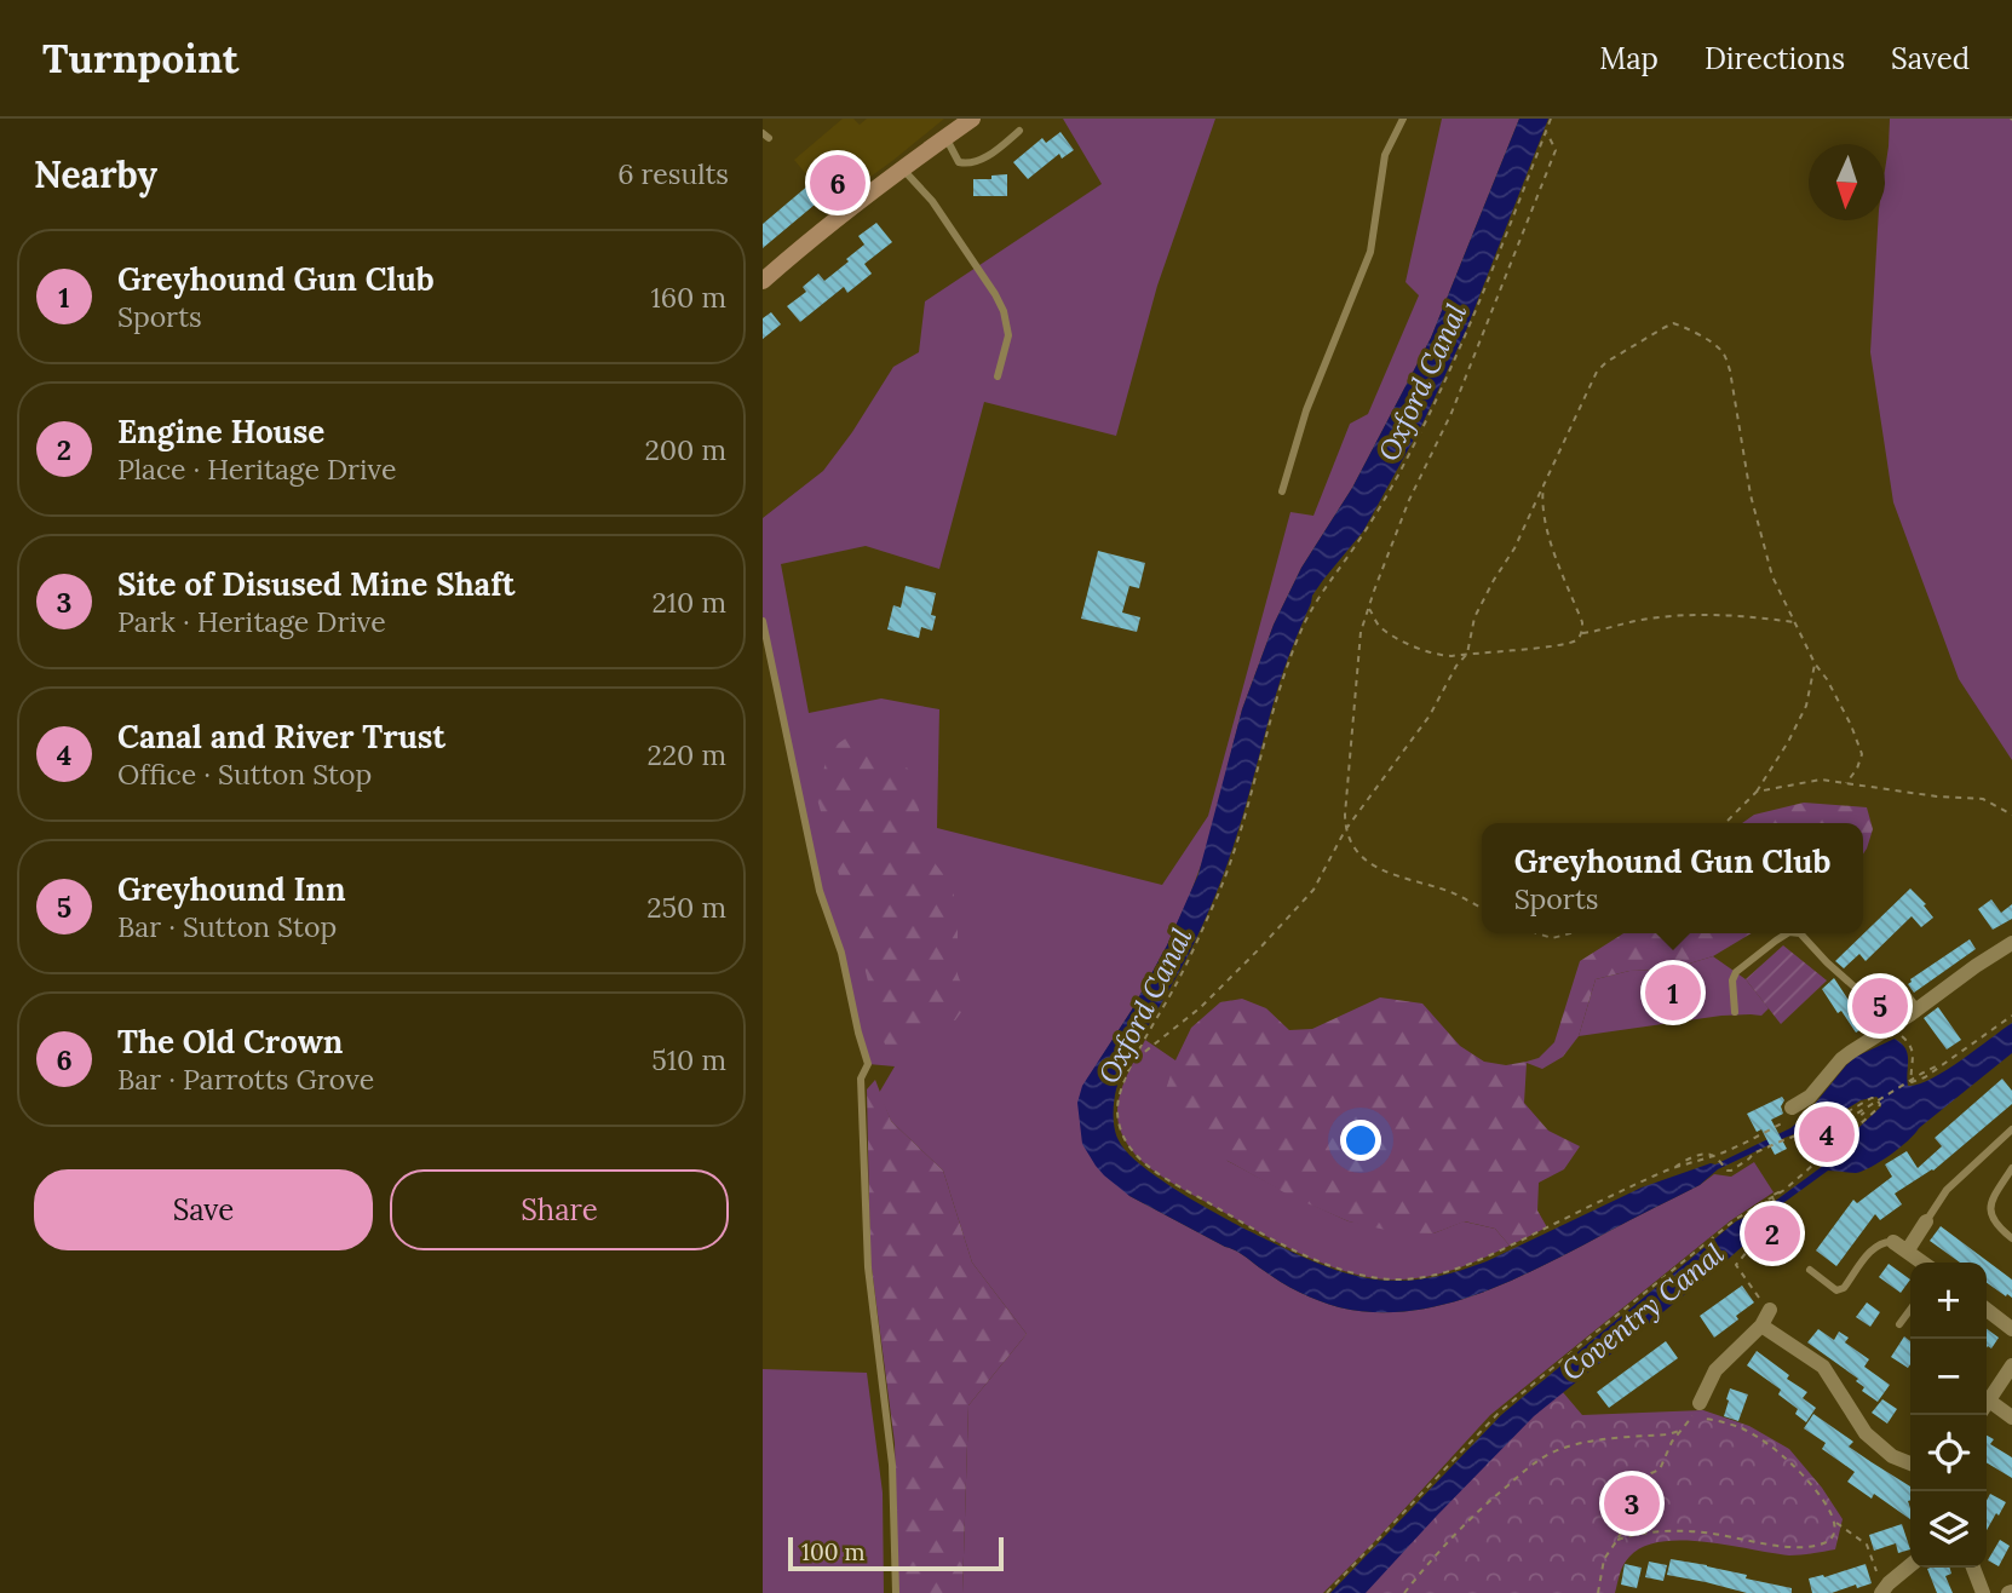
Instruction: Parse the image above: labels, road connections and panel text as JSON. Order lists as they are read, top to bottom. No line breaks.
{"water":["Oxford Canal","Coventry Canal"],"scale_bar":"100 m","north":"bottom","page":{"header":"Turnpoint","nav":["Map","Directions","Saved"],"heading":["Nearby","6 results"],"pins":["6","1","5","4","2","3"],"list":[{"mark":"1","name":"Greyhound Gun Club","note":"Sports","value":"160 m"},{"mark":"2","name":"Engine House","note":"Place · Heritage Drive","value":"200 m"},{"mark":"3","name":"Site of Disused Mine Shaft","note":"Park · Heritage Drive","value":"210 m"},{"mark":"4","name":"Canal and River Trust","note":"Office · Sutton Stop","value":"220 m"},{"mark":"5","name":"Greyhound Inn","note":"Bar · Sutton Stop","value":"250 m"},{"mark":"6","name":"The Old Crown","note":"Bar · Parrotts Grove","value":"510 m"}],"popup":["Greyhound Gun Club","Sports"],"buttons":["Save","Share"],"map_buttons":["+","−"],"scale":"100 m"}}
